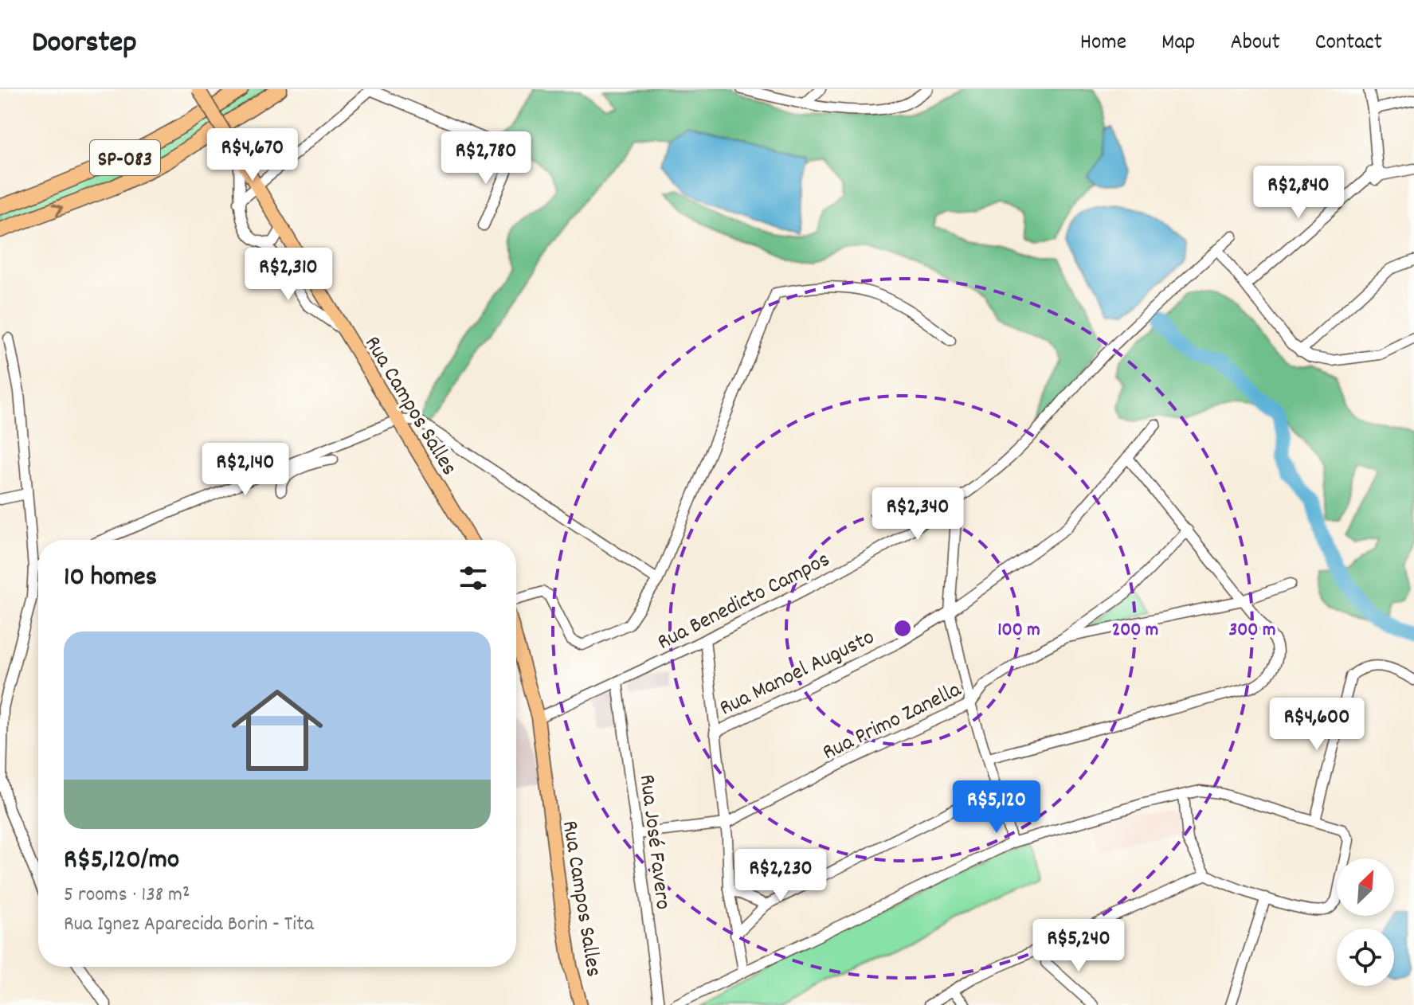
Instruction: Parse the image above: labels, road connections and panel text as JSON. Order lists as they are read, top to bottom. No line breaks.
{"streets":{"highway":["SP-083"],"main road":["Rua Campos Salles"],"street":["Rua Benedicto Campos","Rua Manoel Augusto","Rua Primo Zanella","Rua José Favero"]},"crossings":[["Rua Campos Salles","Rua Benedicto Campos"],["Rua Benedicto Campos","Rua José Favero"],["Rua Primo Zanella","Rua José Favero"]],"north":"top right","page":{"header":"Doorstep","nav":["Home","Map","About","Contact"],"price":["R$4,670","R$2,780","R$2,840","R$2,310","R$2,140","R$2,340","R$4,600","R$5,120","R$2,230","R$5,240"],"heading":"10 homes","list":[{"name":"R$5,120/mo","note":"5 rooms · 138 m² · Rua Ignez Aparecida Borin - Tita"}]},"rings":["100 m","200 m","300 m"]}
